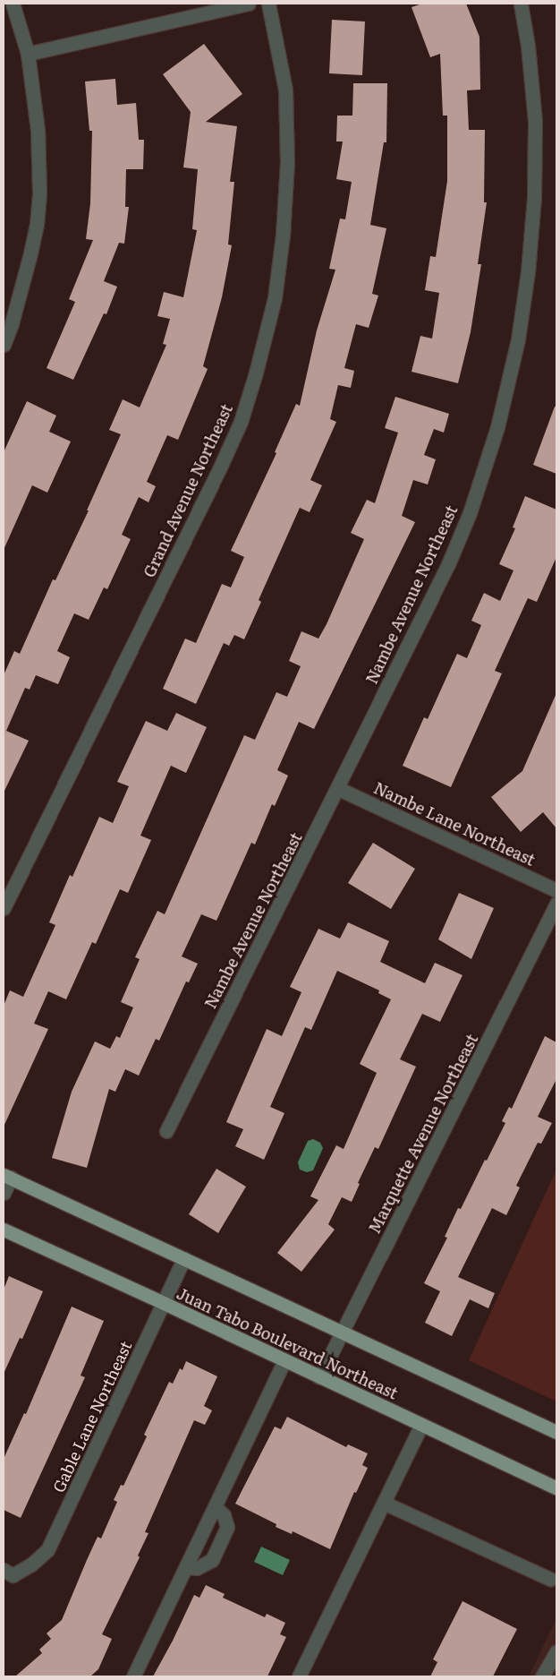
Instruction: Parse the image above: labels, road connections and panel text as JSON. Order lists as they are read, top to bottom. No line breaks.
{"streets":{"main road":["Juan Tabo Boulevard Northeast"],"street":["Grand Avenue Northeast","Nambe Avenue Northeast","Nambe Lane Northeast","Marquette Avenue Northeast","Gable Lane Northeast"]},"crossings":[["Nambe Avenue Northeast","Nambe Lane Northeast"],["Marquette Avenue Northeast","Juan Tabo Boulevard Northeast"],["Juan Tabo Boulevard Northeast","Gable Lane Northeast"]]}
